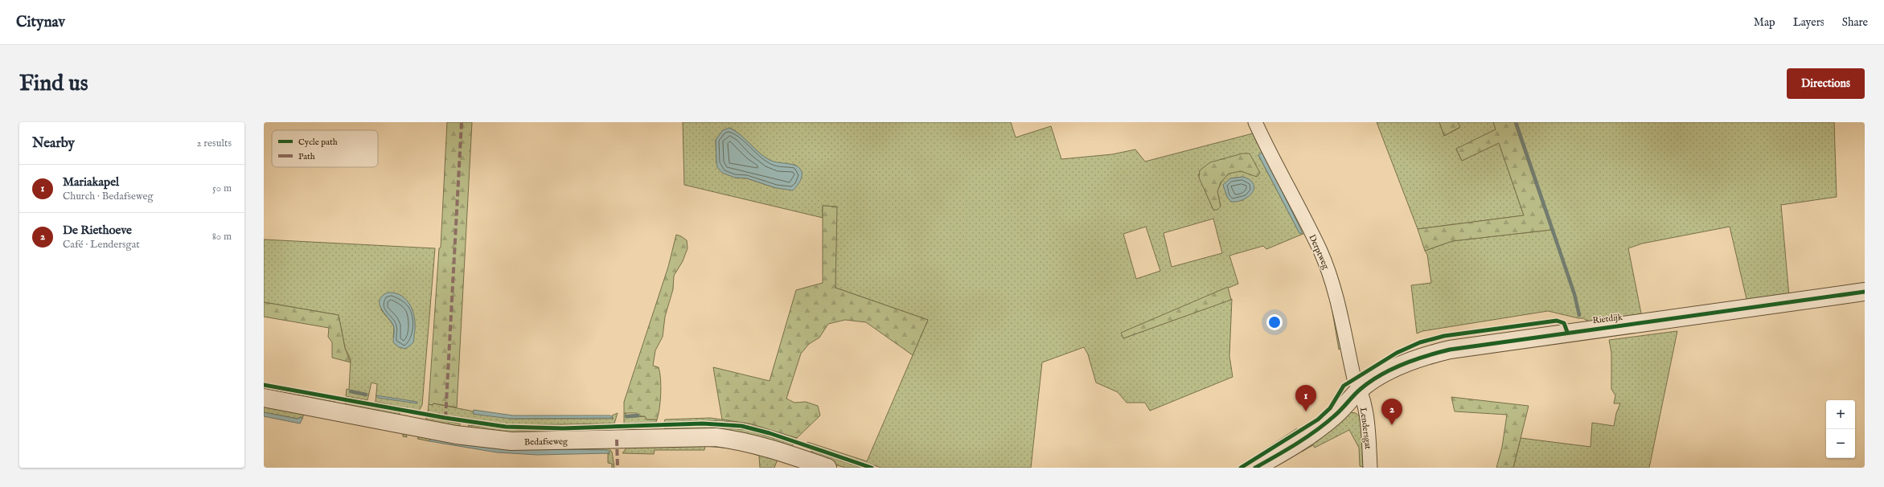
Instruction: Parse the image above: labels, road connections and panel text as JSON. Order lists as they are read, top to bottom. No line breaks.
{"streets":{"street":["Derptweg","Rietdijk","Lendersgat","Bedafseweg"]},"crossings":[["Derptweg","Rietdijk"],["Derptweg","Lendersgat"],["Rietdijk","Lendersgat"]],"legend":["Cycle path","Path"],"page":{"header":"Citynav","nav":["Map","Layers","Share"],"buttons":"Directions","title":"Find us","heading":["Nearby","2 results"],"list":[{"mark":"1","name":"Mariakapel","note":"Church · Bedafseweg","value":"50 m"},{"mark":"2","name":"De Riethoeve","note":"Café · Lendersgat","value":"80 m"}],"pins":["1","2"],"map_buttons":["+","−"]}}
